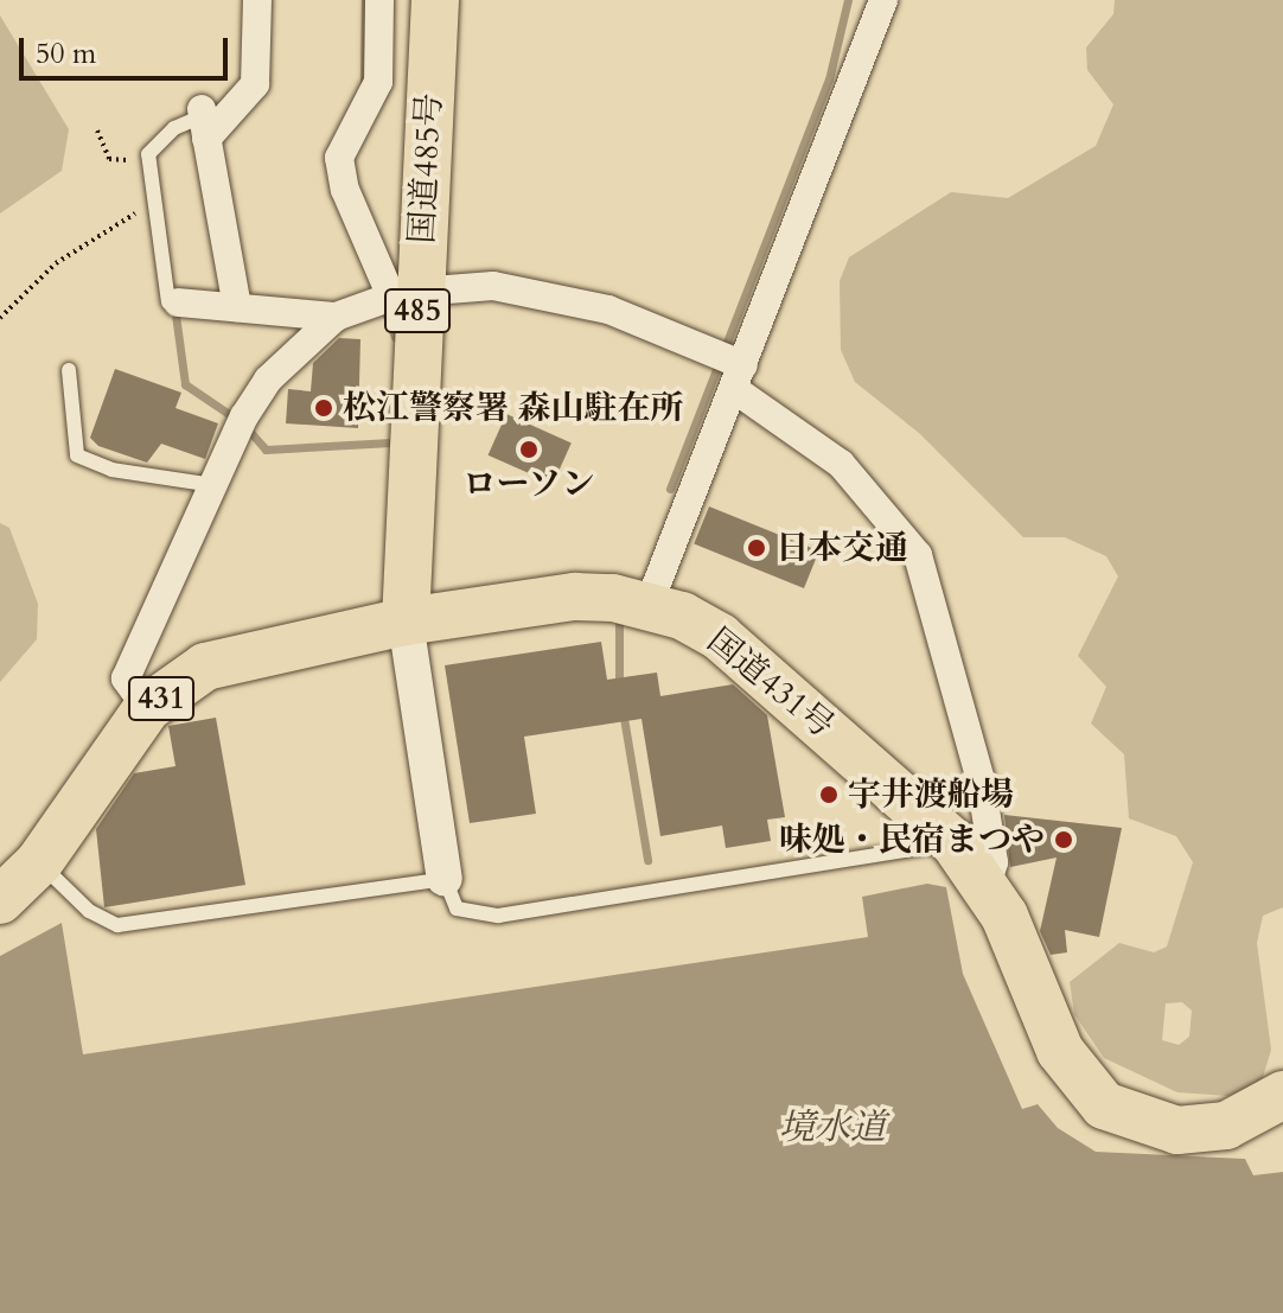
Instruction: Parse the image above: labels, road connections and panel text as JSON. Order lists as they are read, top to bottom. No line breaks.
{"streets":{"highway":["国道485号","485","国道431号","431"]},"crossings":[["国道485号","国道431号"]],"water":["境水道"],"places":["松江警察署 森山駐在所","ローソン","日本交通","宇井渡船場","味処・民宿まつや"],"scale_bar":"50 m"}
